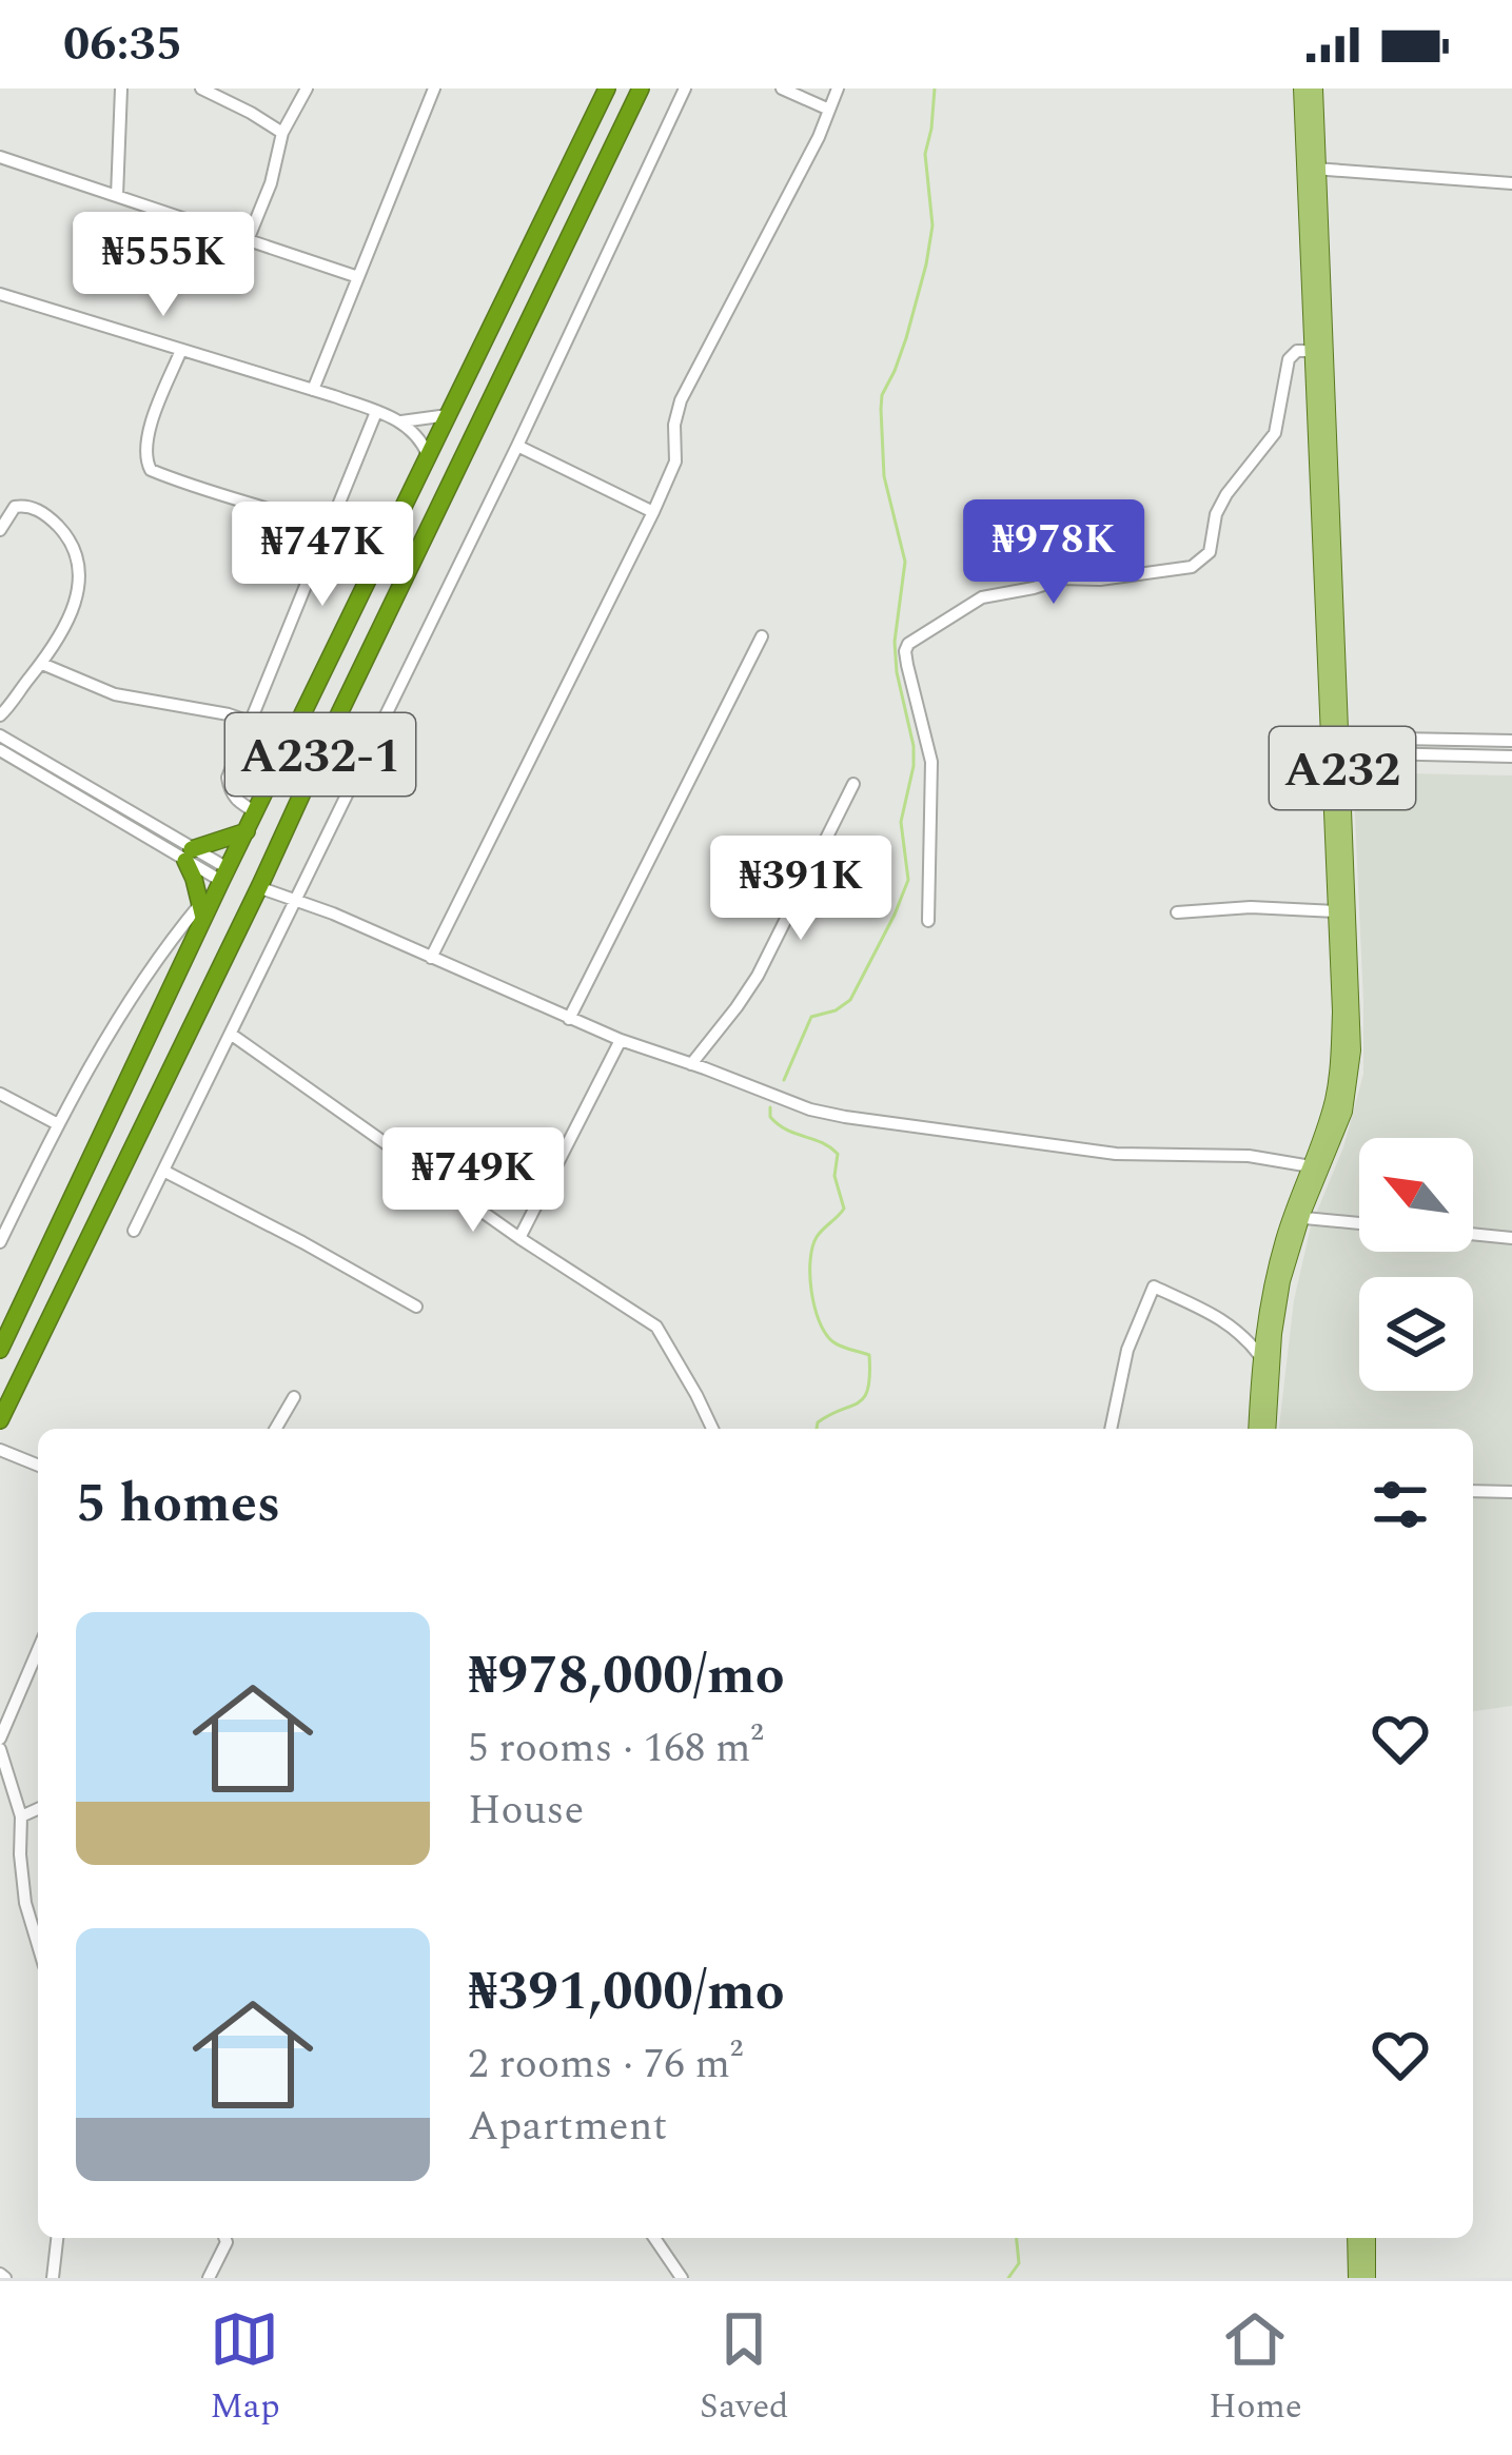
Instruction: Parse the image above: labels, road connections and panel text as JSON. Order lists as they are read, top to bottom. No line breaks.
{"streets":{"highway":["A232-1"],"main road":["A232"]},"north":"top left","page":{"status":"06:35","price":["₦555K","₦978K","₦747K","₦391K","₦749K"],"heading":"5 homes","list":[{"name":"₦978,000/mo","note":"5 rooms · 168 m² · House"},{"name":"₦391,000/mo","note":"2 rooms · 76 m² · Apartment"}],"tabs":["Map","Saved","Home"]}}
